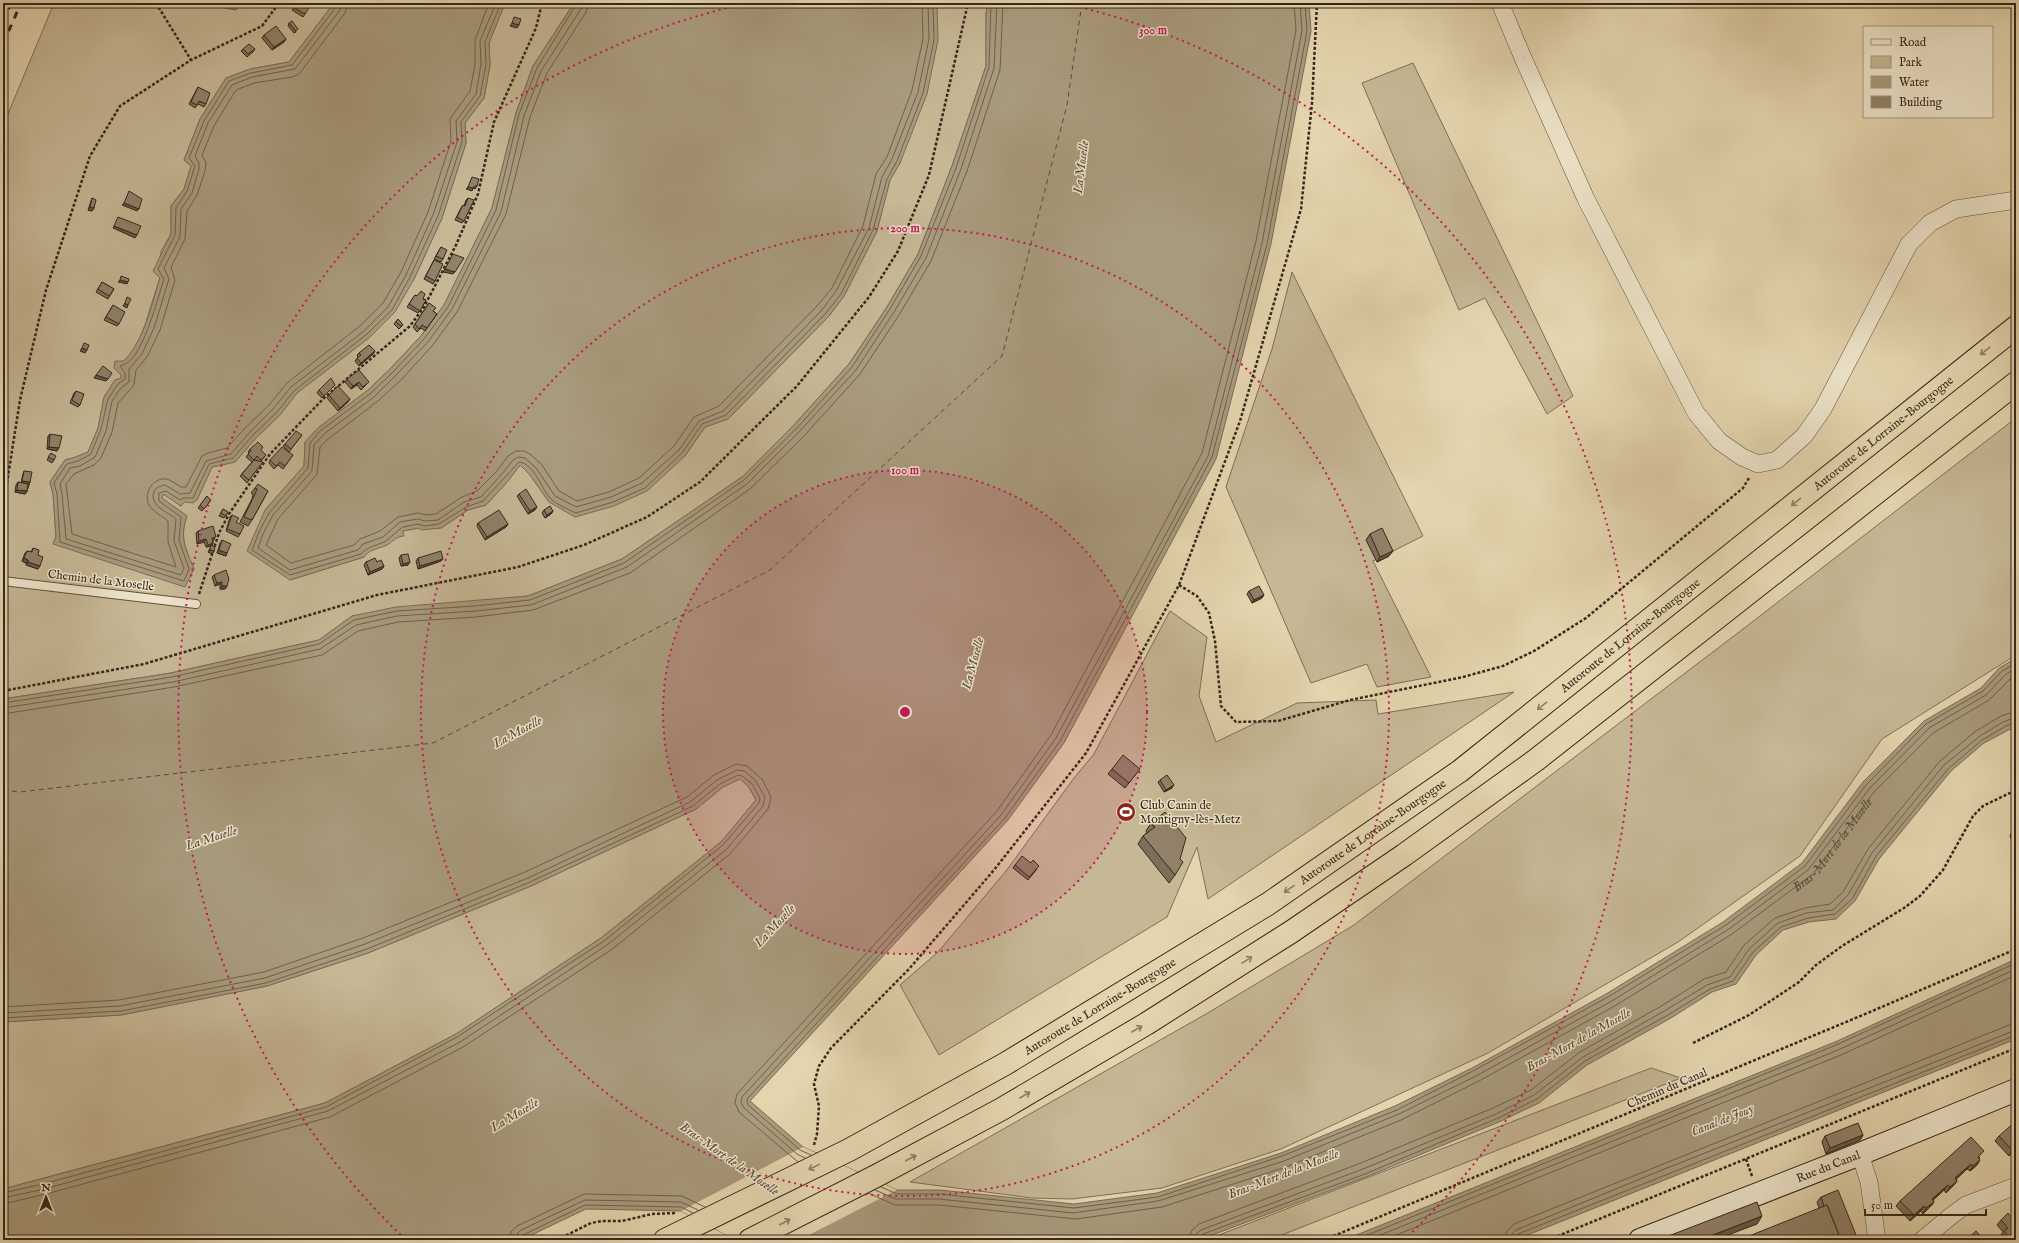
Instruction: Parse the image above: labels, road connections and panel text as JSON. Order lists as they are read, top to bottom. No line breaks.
{"streets":{"highway":["Autoroute de Lorraine-Bourgogne"],"street":["Rue du Canal"],"lane":["Chemin de la Moselle"],"path":["Chemin du Canal"]},"water":["La Moselle","Bras-Mort de la Moselle","Canal de Jouy"],"places":{"sports":["Club Canin de Montigny-lès-Metz"]},"legend":["Road","Park","Water","Building"],"scale_bar":"50 m","north":"top","rings":["300 m","200 m","100 m"]}
